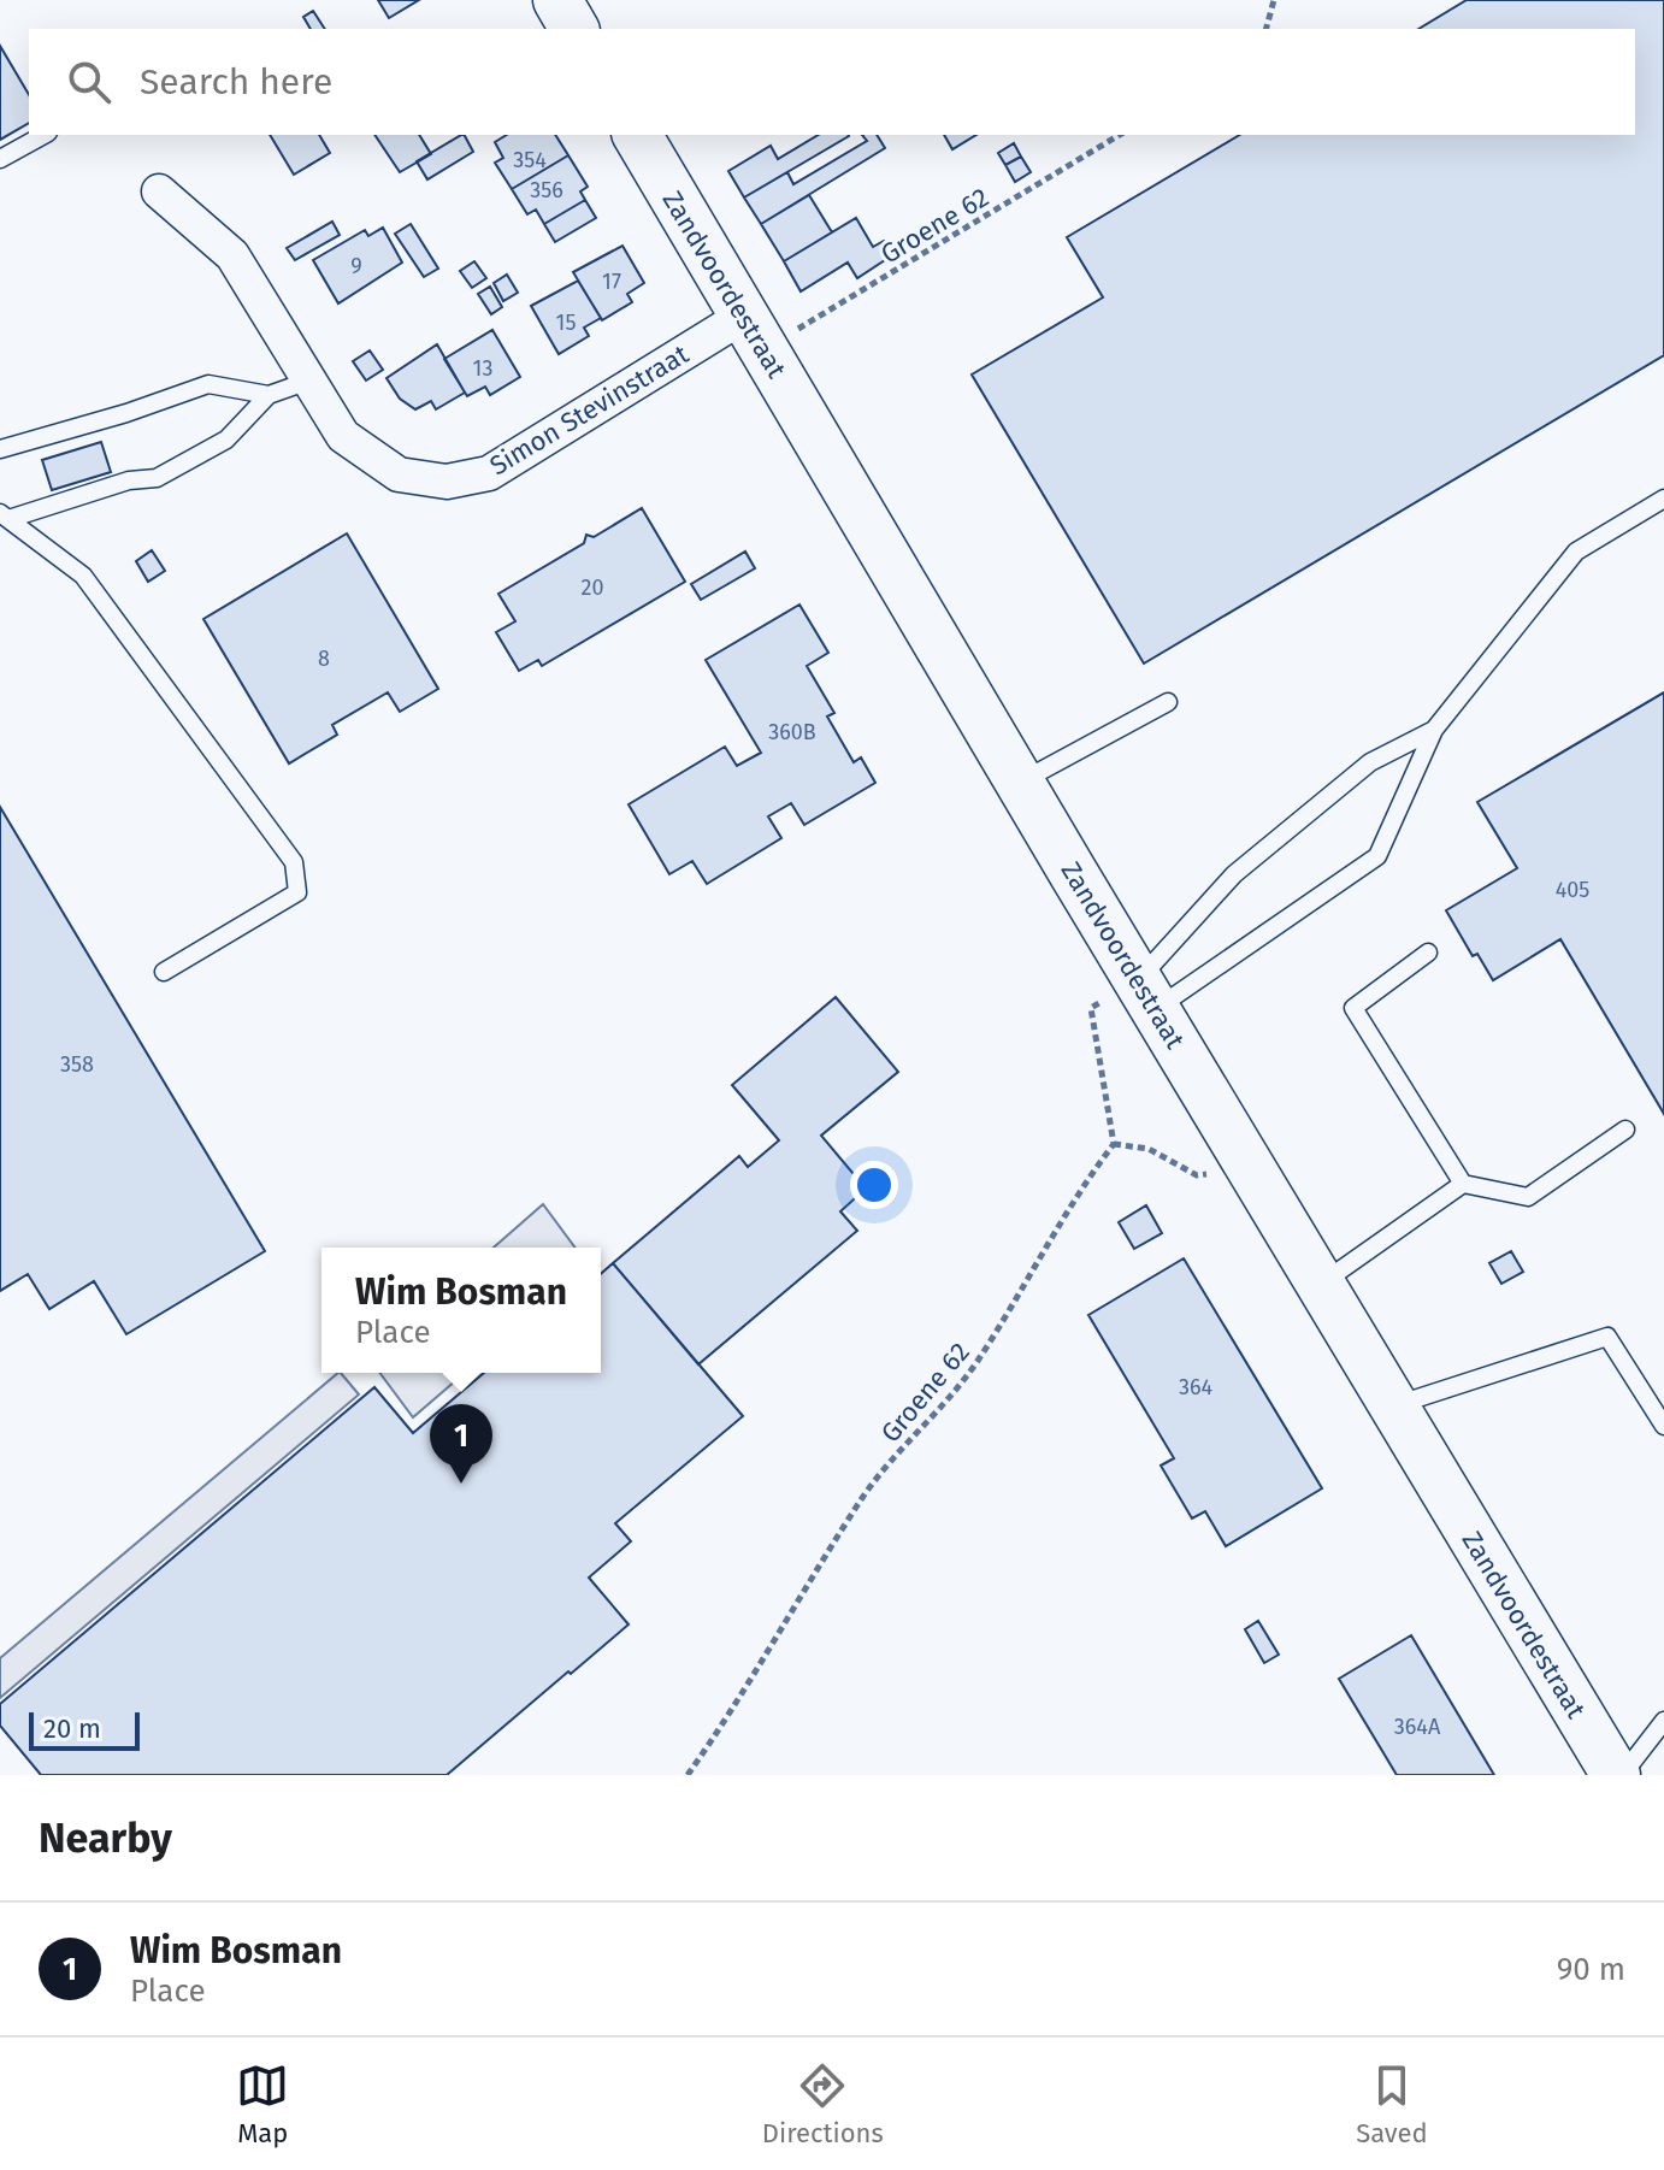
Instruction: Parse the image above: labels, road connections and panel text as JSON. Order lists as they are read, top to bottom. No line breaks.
{"streets":{"main road":["Zandvoordestraat"],"street":["Simon Stevinstraat"],"path":["Groene 62"]},"crossings":[["Groene 62","Zandvoordestraat"],["Groene 62","Simon Stevinstraat"],["Zandvoordestraat","Simon Stevinstraat"]],"house_numbers":["354","356","9","17","15","13","20","8","360B","405","358","364","364A"],"scale_bar":"20 m","page":{"search":"Search here","popup":["Wim Bosman","Place"],"pins":"1","scale":"20 m","heading":"Nearby","list":[{"mark":"1","name":"Wim Bosman","note":"Place","value":"90 m"}],"nav":["Map","Directions","Saved"]}}
